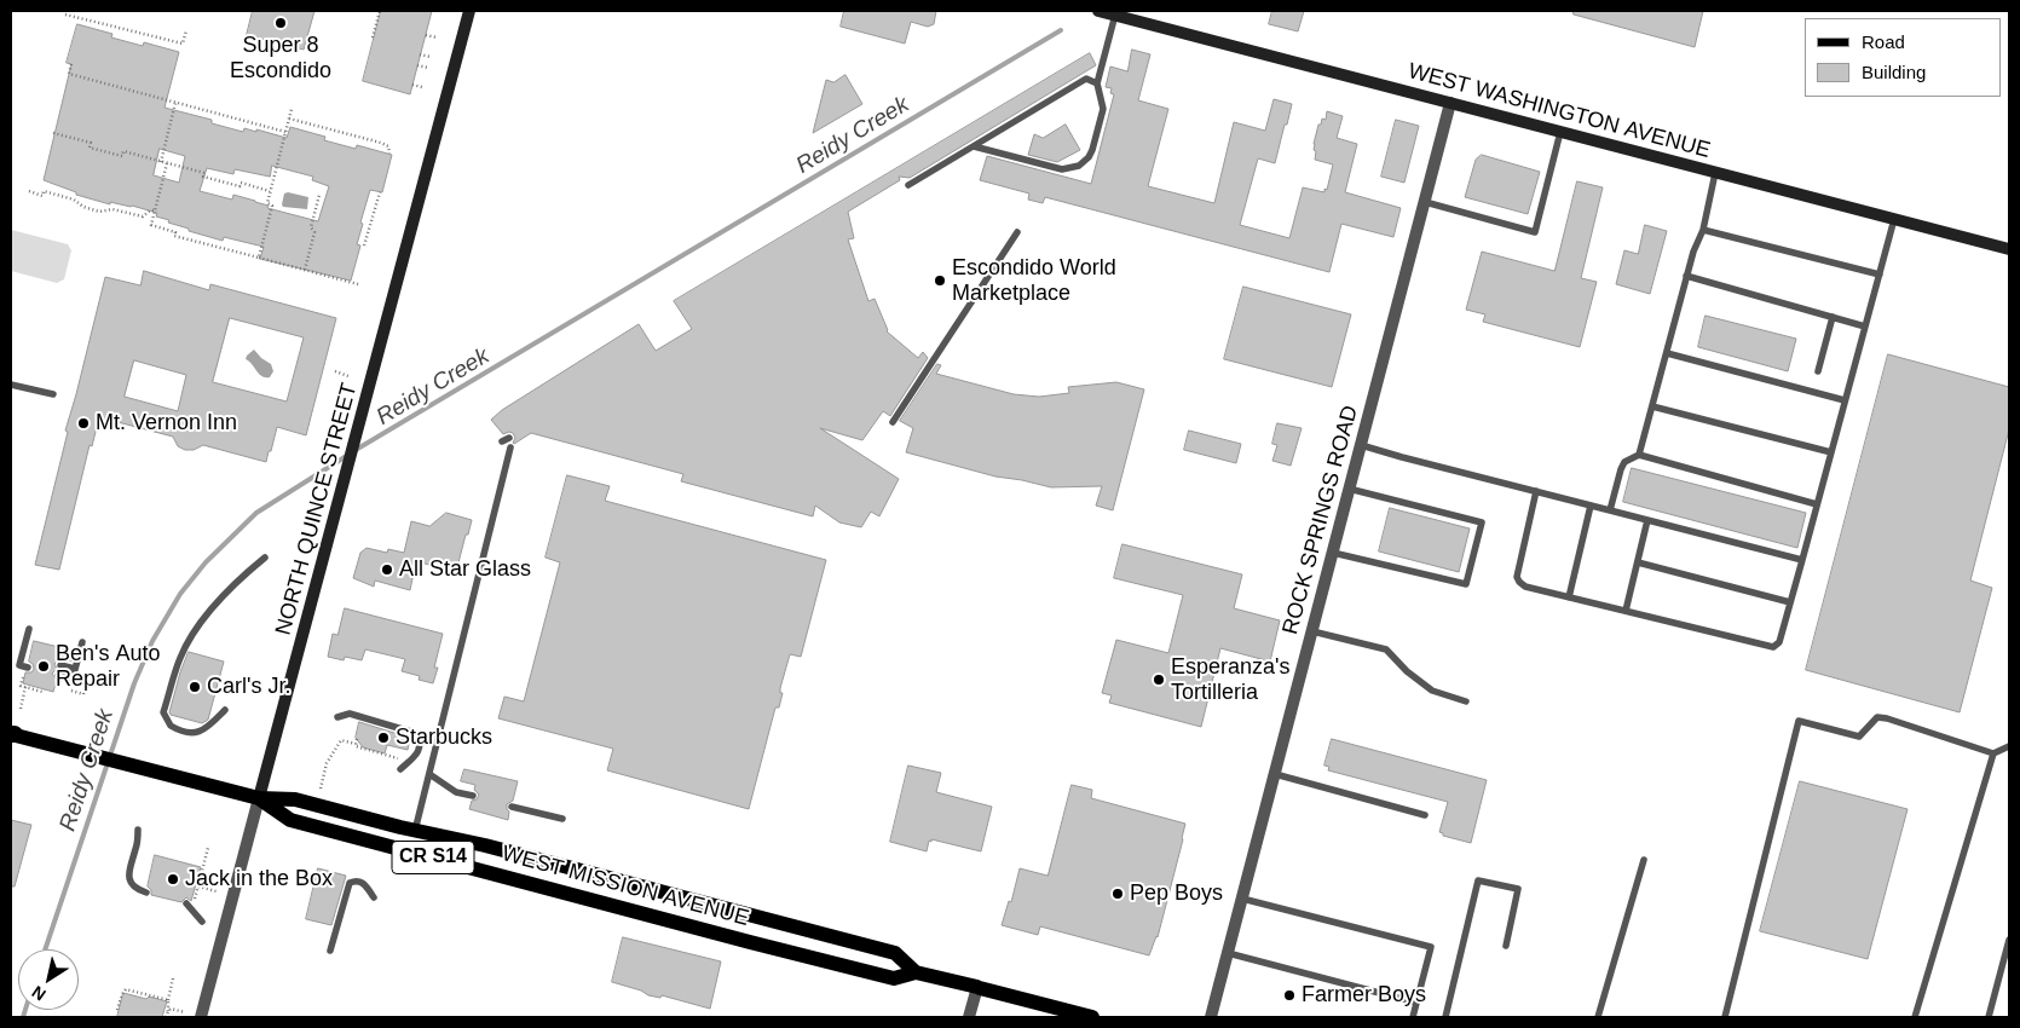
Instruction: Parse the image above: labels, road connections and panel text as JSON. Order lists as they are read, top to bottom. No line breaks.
{"streets":{"main road":["WEST WASHINGTON AVENUE","NORTH QUINCE STREET","CR S14","WEST MISSION AVENUE"],"street":["ROCK SPRINGS ROAD"]},"crossings":[["WEST WASHINGTON AVENUE","ROCK SPRINGS ROAD"],["NORTH QUINCE STREET","WEST MISSION AVENUE"]],"water":["Reidy Creek"],"places":["Super 8 Escondido","Escondido World Marketplace","Mt. Vernon Inn","All Star Glass","Ben's Auto Repair","Esperanza's Tortilleria","Carl's Jr.","Starbucks","Jack in the Box","Pep Boys","Farmer Boys"],"legend":["Road","Building"],"north":"bottom left"}
